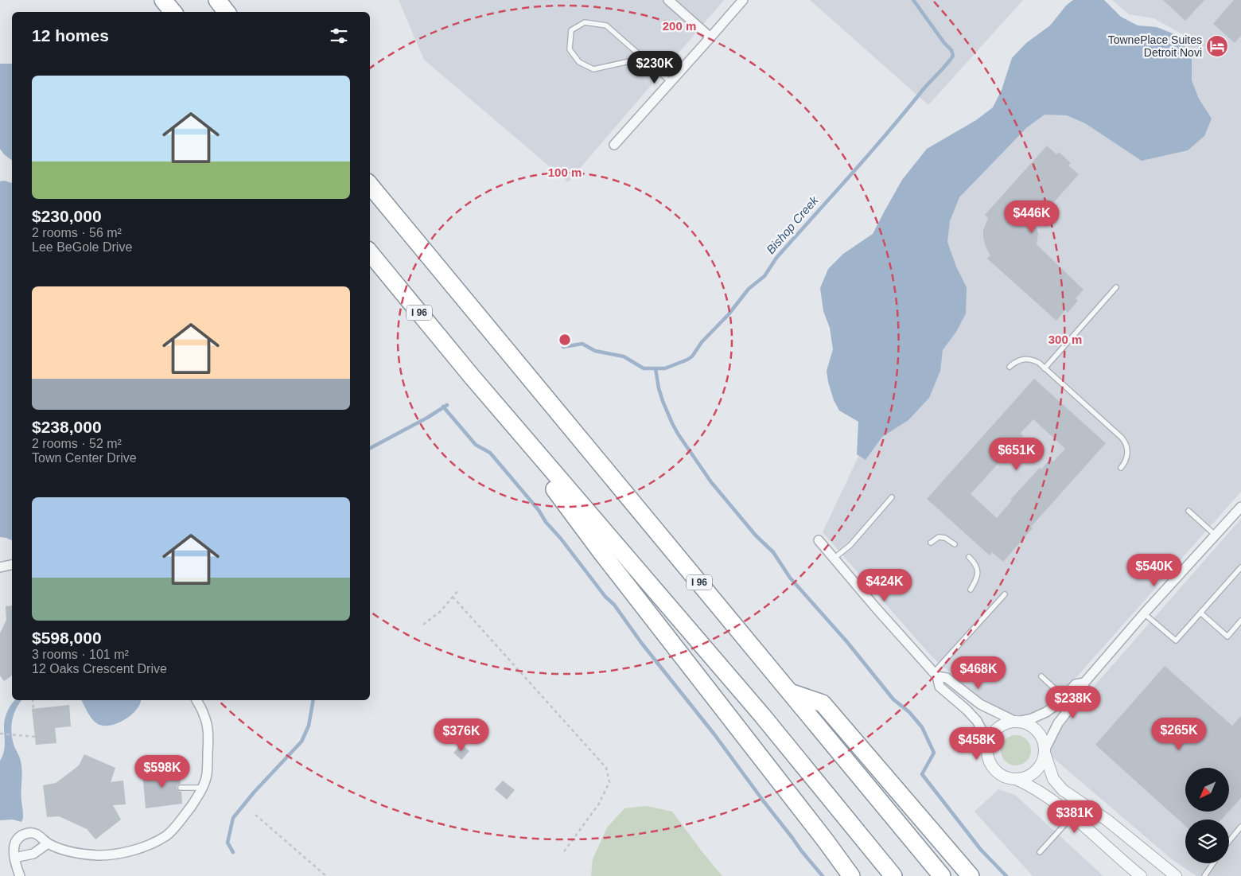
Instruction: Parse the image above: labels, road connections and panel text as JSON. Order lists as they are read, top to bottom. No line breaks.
{"streets":{"highway":["I 96"]},"water":["Bishop Creek"],"places":{"hotel":["TownePlace Suites Detroit Novi"]},"north":"bottom left","page":{"heading":"12 homes","price":["$230K","$446K","$651K","$540K","$424K","$468K","$238K","$265K","$376K","$458K","$598K","$381K"],"list":[{"name":"$230,000","note":"2 rooms · 56 m² · Lee BeGole Drive"},{"name":"$238,000","note":"2 rooms · 52 m² · Town Center Drive"},{"name":"$598,000","note":"3 rooms · 101 m² · 12 Oaks Crescent Drive"}]},"rings":["200 m","100 m","300 m"]}
